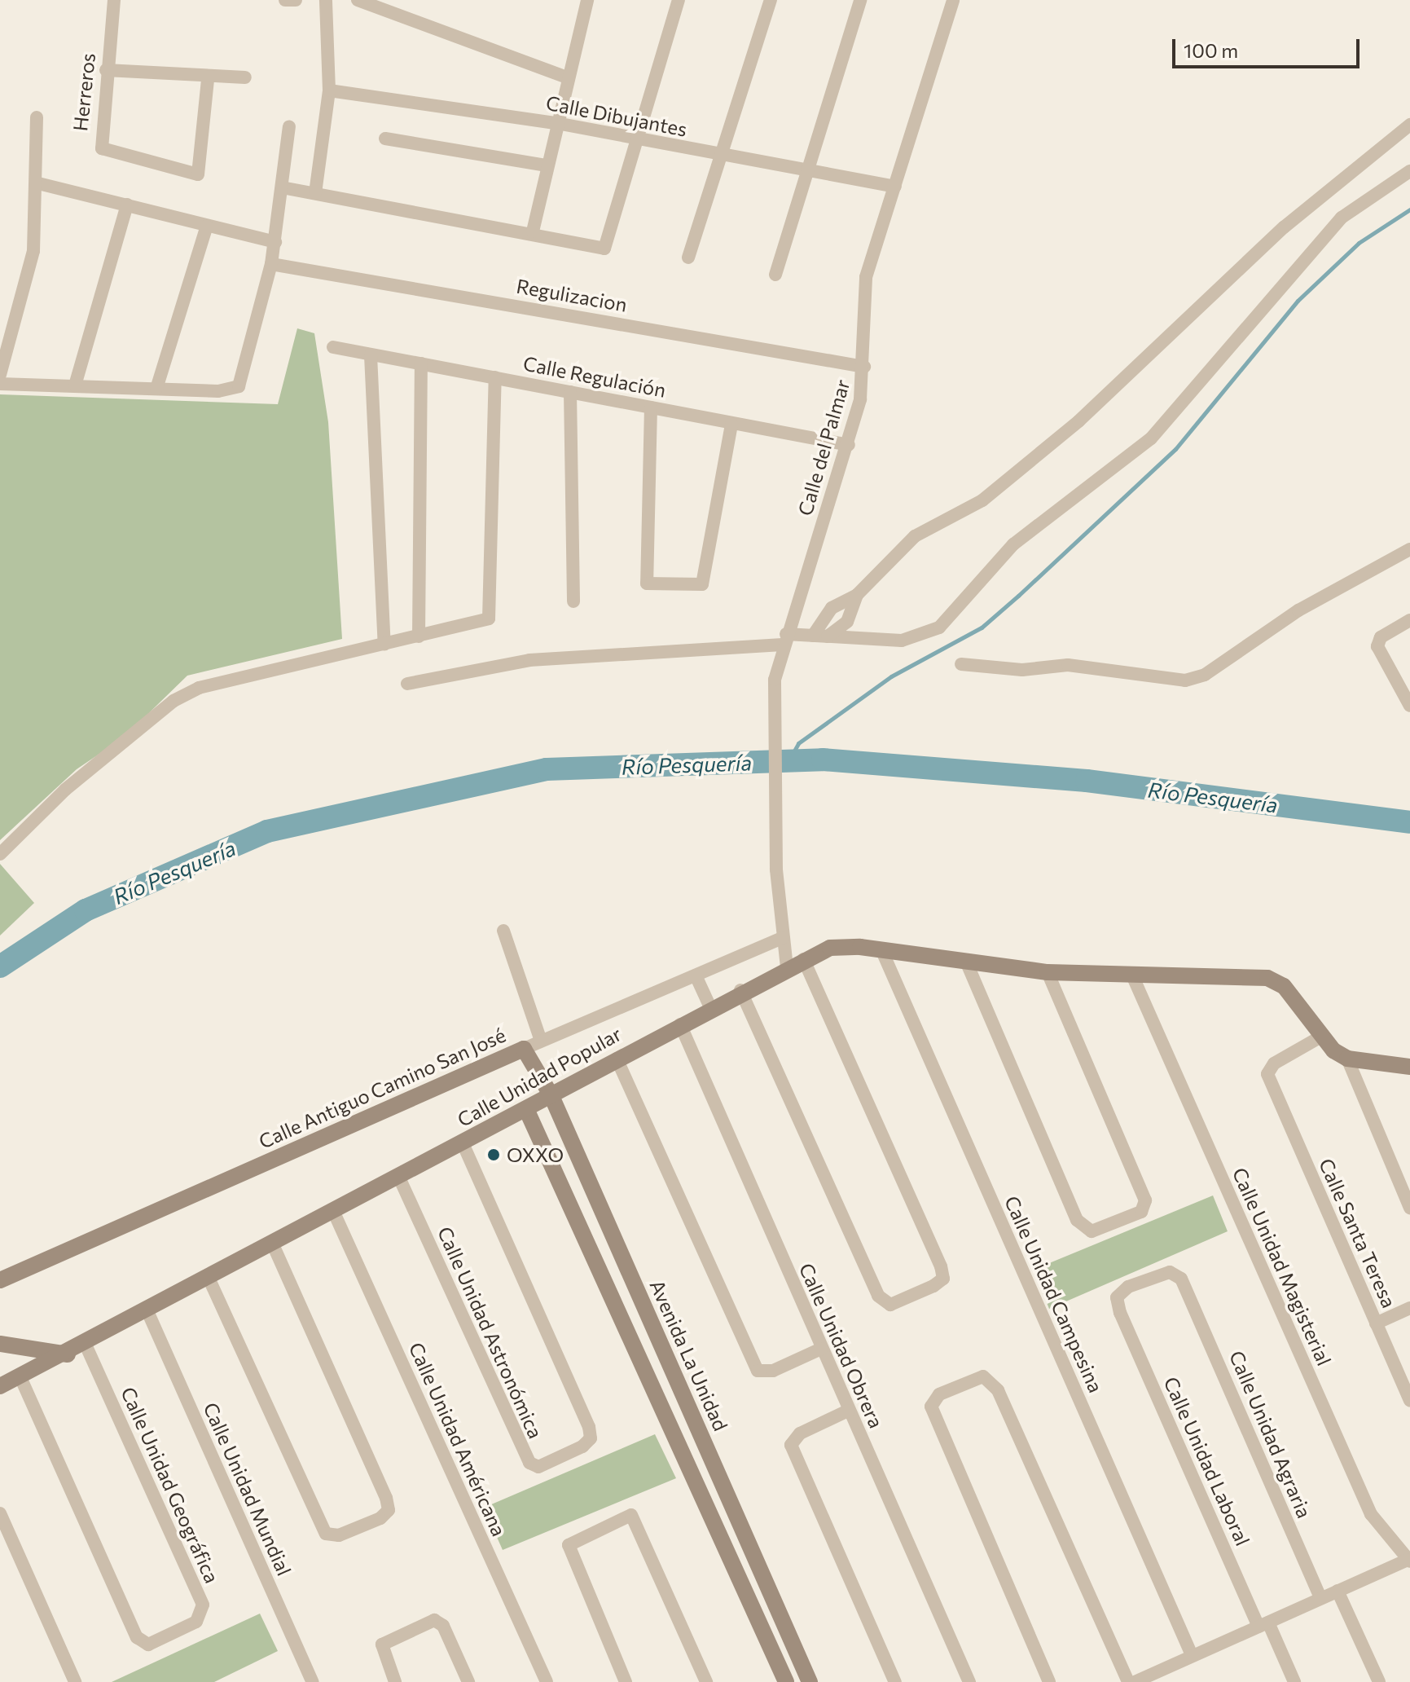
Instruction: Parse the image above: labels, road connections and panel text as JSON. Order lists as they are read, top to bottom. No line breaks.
{"streets":{"street":["Herreros","Calle Dibujantes","Regulizacion","Calle Regulación","Calle del Palmar","Calle Unidad Popular","Calle Antiguo Camino San José","Calle Santa Teresa","Calle Unidad Magisterial","Calle Unidad Campesina","Calle Unidad Astronómica","Calle Unidad Obrera","Avenida La Unidad","Calle Unidad Agraria","Calle Unidad Américana","Calle Unidad Laboral","Calle Unidad Geográfica","Calle Unidad Mundial"]},"crossings":[["Calle Dibujantes","Calle del Palmar"],["Regulizacion","Calle del Palmar"],["Calle Regulación","Calle del Palmar"],["Calle del Palmar","Calle Unidad Popular"],["Calle del Palmar","Calle Antiguo Camino San José"],["Calle Unidad Popular","Calle Santa Teresa"],["Calle Unidad Popular","Calle Unidad Magisterial"],["Calle Unidad Popular","Calle Unidad Campesina"],["Calle Unidad Popular","Calle Unidad Astronómica"],["Calle Unidad Popular","Calle Unidad Obrera"],["Calle Unidad Popular","Avenida La Unidad"],["Calle Unidad Popular","Calle Unidad Américana"],["Calle Unidad Popular","Calle Unidad Geográfica"],["Calle Unidad Popular","Calle Unidad Mundial"],["Calle Antiguo Camino San José","Avenida La Unidad"],["Calle Unidad Agraria","Calle Unidad Laboral"]],"water":["Río Pesquería"],"places":["OXXO"],"scale_bar":"100 m"}
